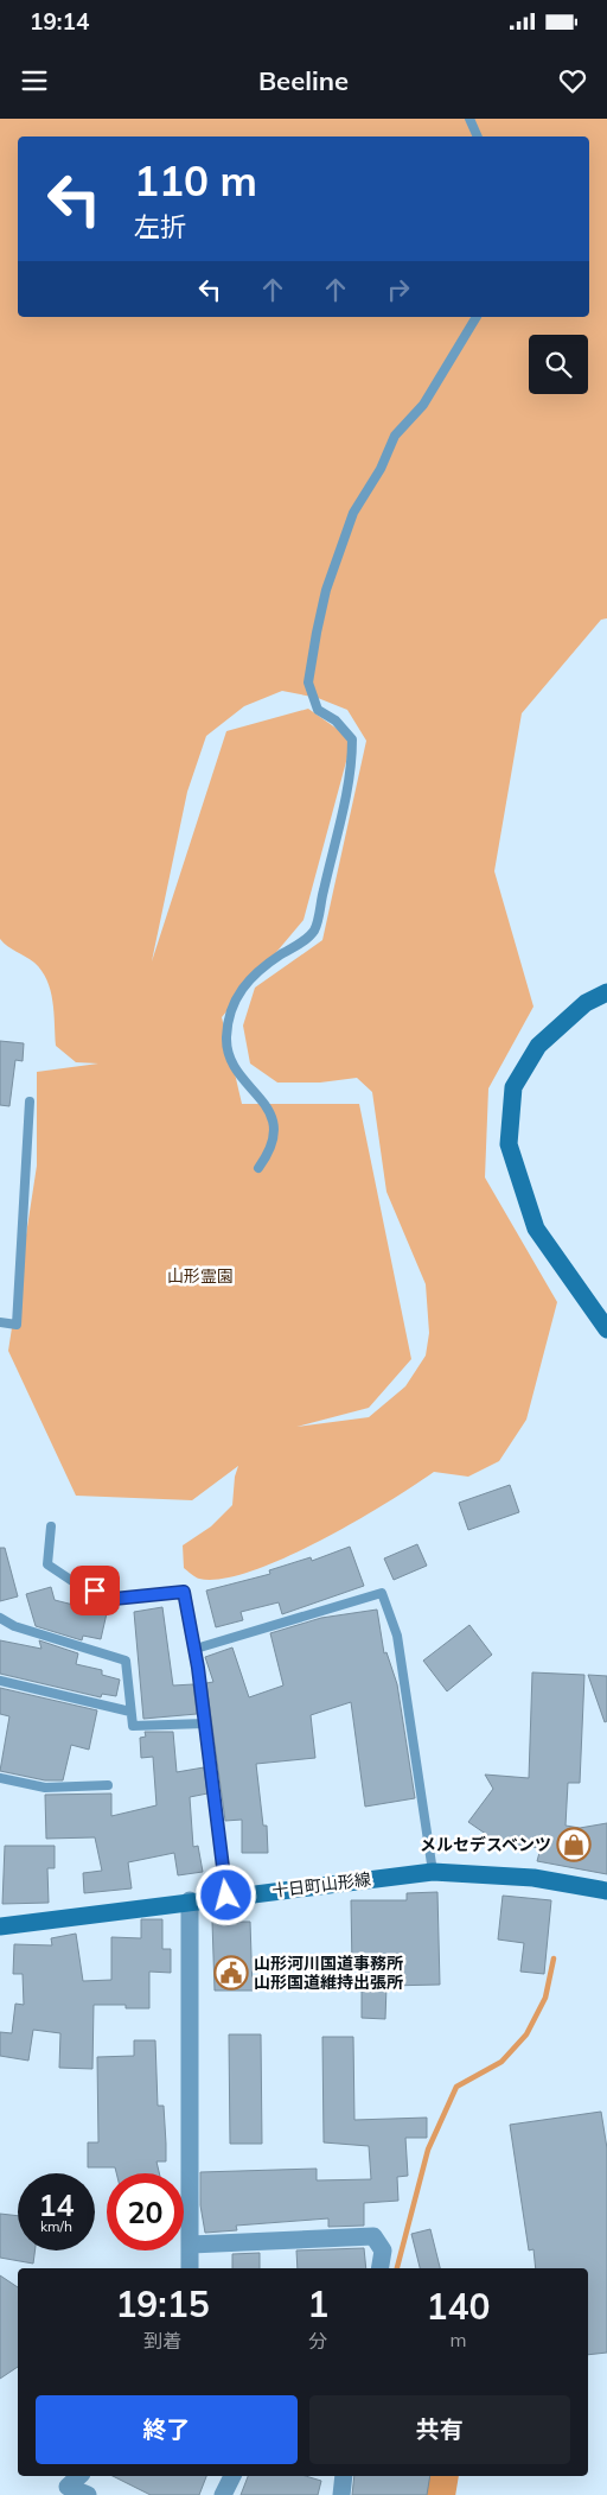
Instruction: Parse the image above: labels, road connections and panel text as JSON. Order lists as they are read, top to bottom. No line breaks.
{"streets":{"main road":["十日町山形線"]},"parks":["山形霊園"],"places":{"shop":["メルセデスベンツ"],"public building":["山形河川国道事務所 山形国道維持出張所"]},"page":{"status":"19:14","header":"Beeline","turn":["110 m","左折"],"speed":"14 km/h","limit":"20","eta":["19:15","到着","1","分","140","m"],"buttons":["終了","共有"]}}
